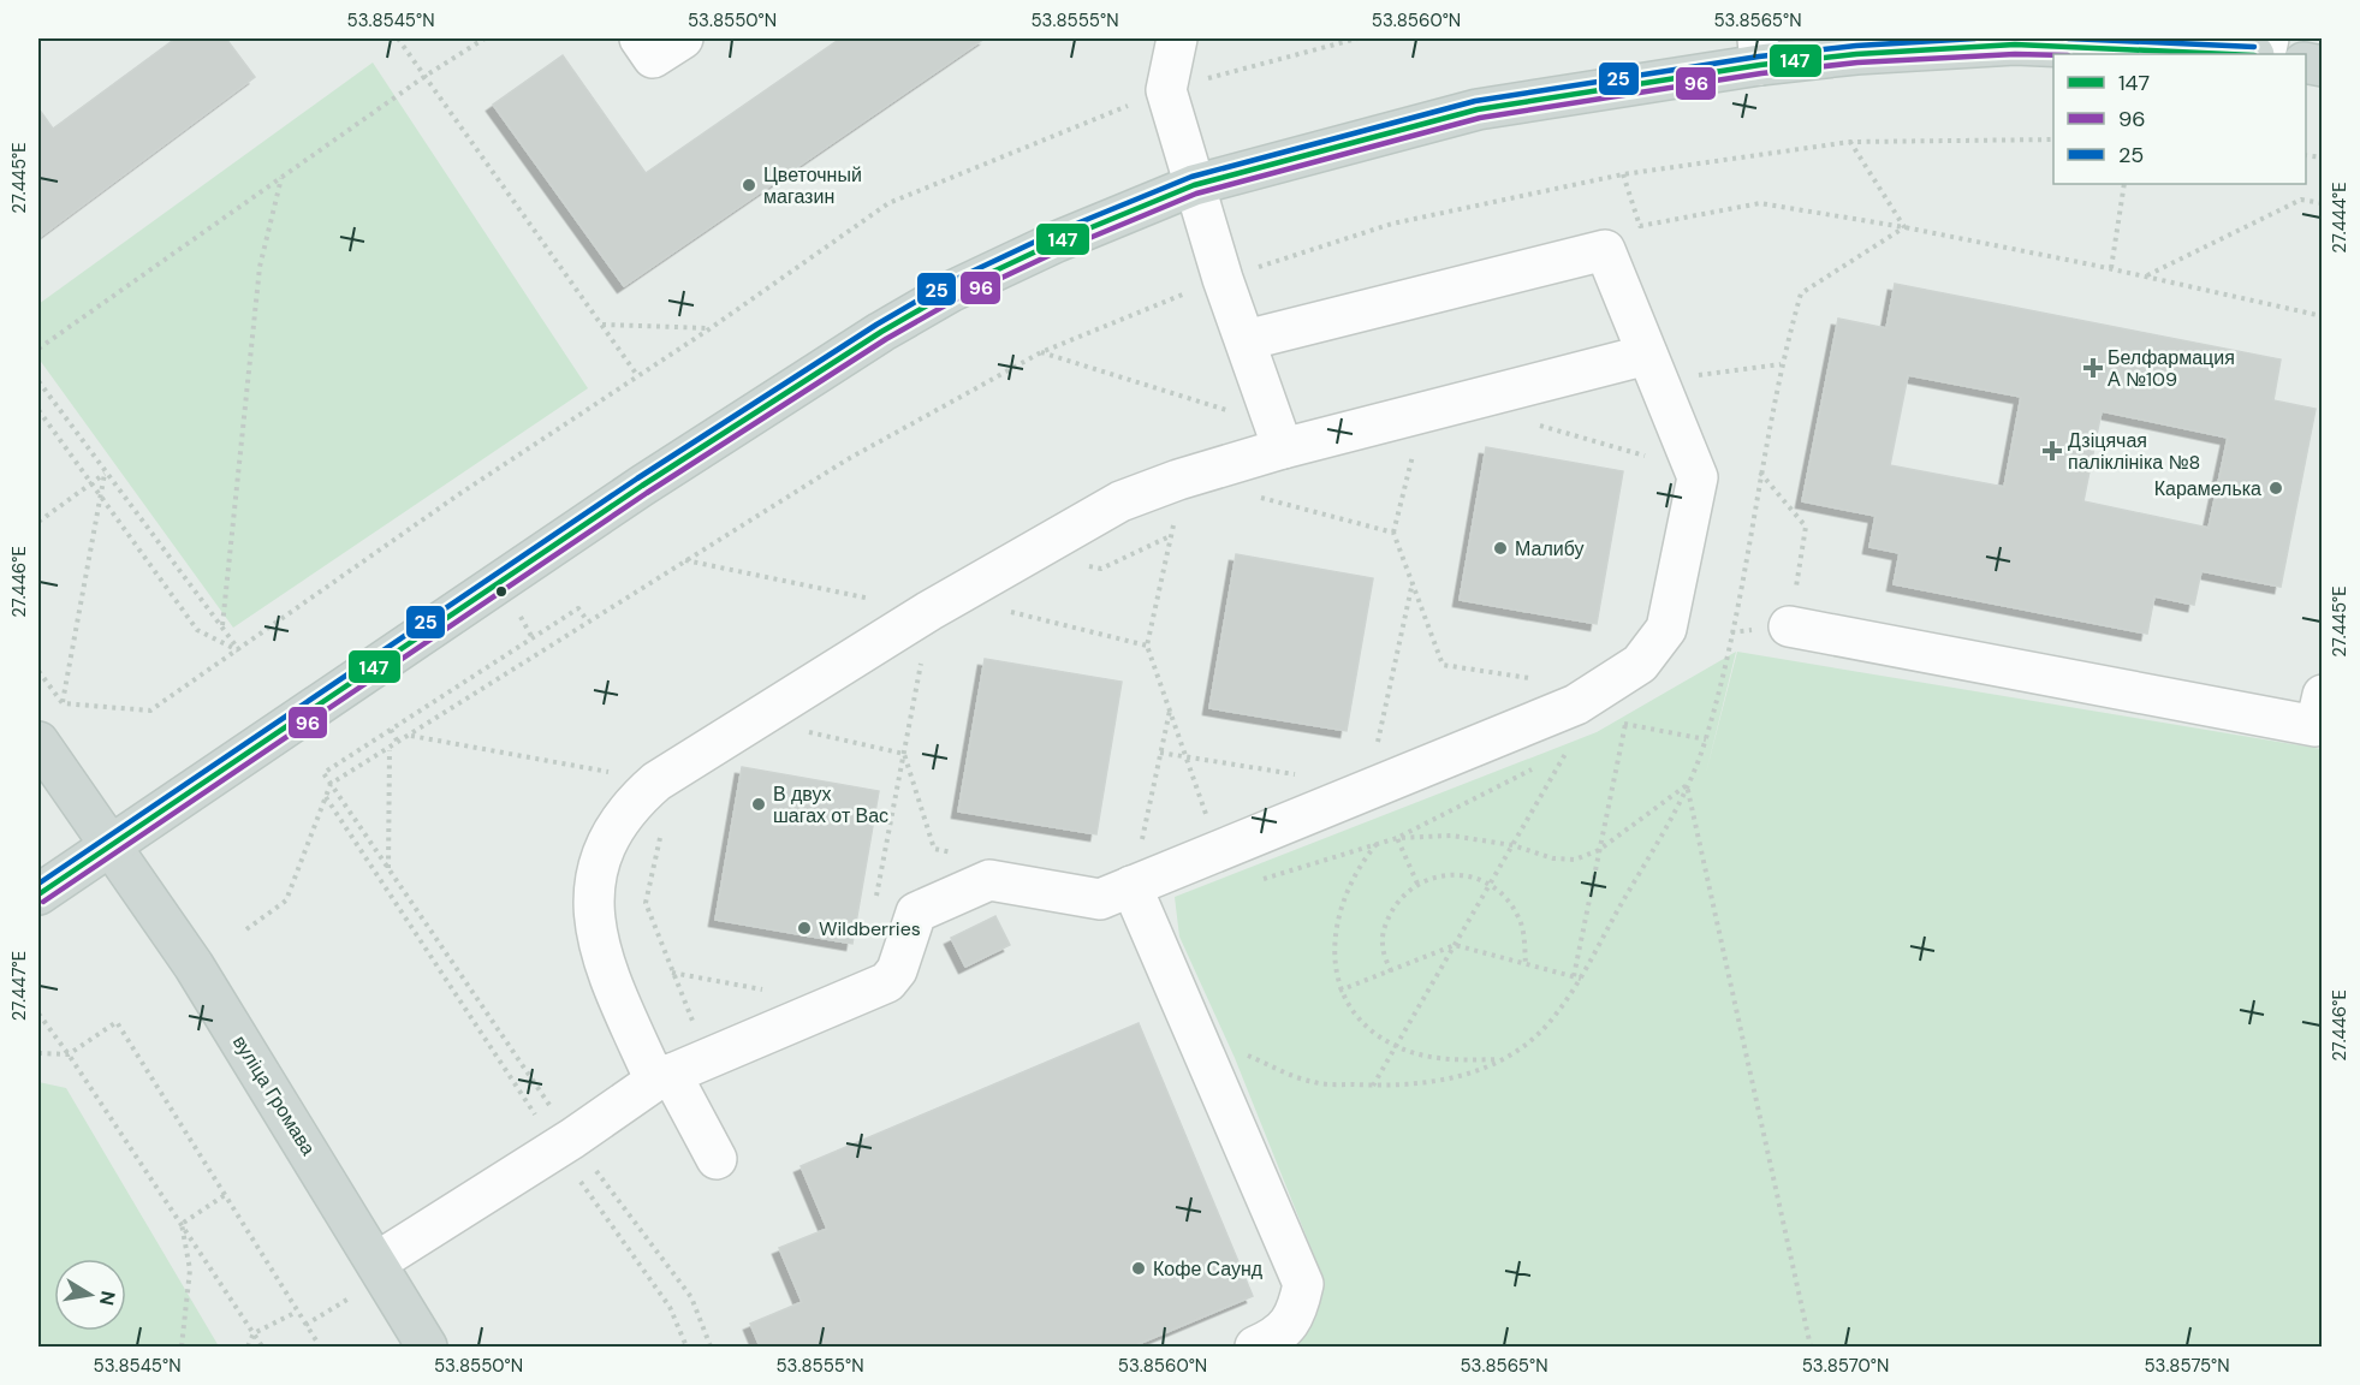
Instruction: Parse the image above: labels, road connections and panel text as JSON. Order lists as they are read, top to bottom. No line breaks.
{"streets":{"main road":["вуліца Громава"]},"places":{"other":["Цветочный магазин","Карамелька","Малибу","В двух шагах от Вас","Wildberries","Кофе Саунд"],"health":["Белфармация А №109","Дзіцячая паліклініка №8"]},"lines":["transit line 25","transit line 147","transit line 96"],"legend":["147","96","25"],"north":"right","coordinates":["53.8545°N","53.8550°N","53.8555°N","53.8560°N","53.8565°N","27.445°E","27.444°E","27.446°E","27.447°E","53.8570°N","53.8575°N"]}
